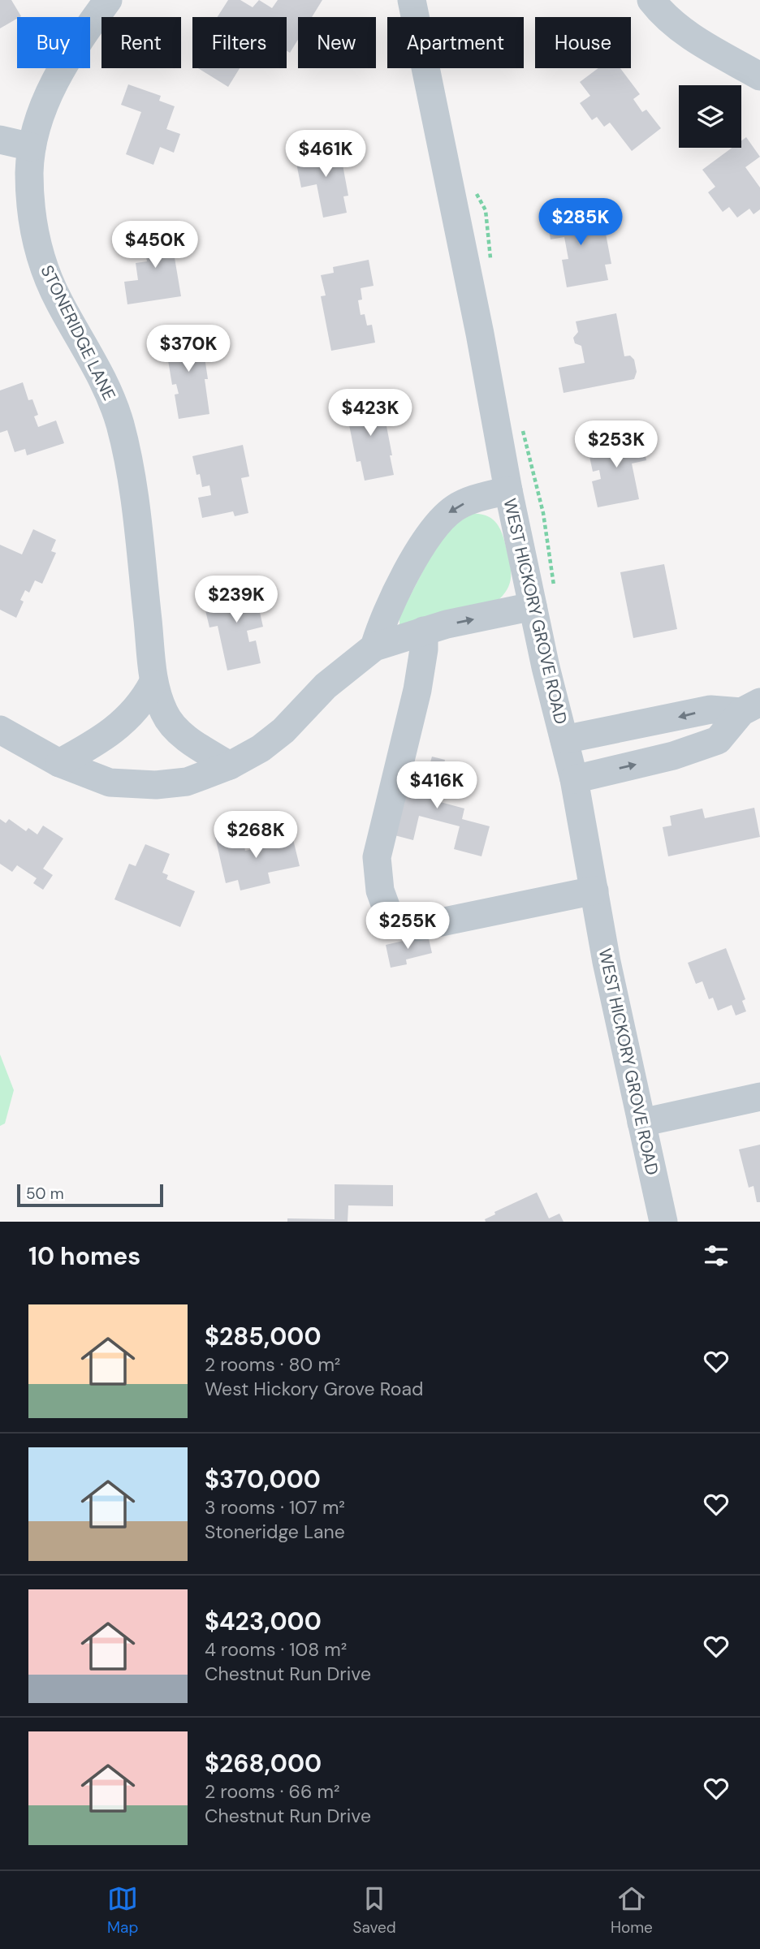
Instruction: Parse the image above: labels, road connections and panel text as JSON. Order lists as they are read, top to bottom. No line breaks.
{"streets":{"street":["STONERIDGE LANE","WEST HICKORY GROVE ROAD"]},"scale_bar":"50 m","page":{"chip":["Buy","Rent","Filters","New","Apartment","House"],"price":["$461K","$285K","$450K","$370K","$423K","$253K","$239K","$416K","$268K","$255K"],"scale":"50 m","heading":"10 homes","list":[{"name":"$285,000","note":"2 rooms · 80 m² · West Hickory Grove Road"},{"name":"$370,000","note":"3 rooms · 107 m² · Stoneridge Lane"},{"name":"$423,000","note":"4 rooms · 108 m² · Chestnut Run Drive"},{"name":"$268,000","note":"2 rooms · 66 m² · Chestnut Run Drive"}],"tabs":["Map","Saved","Home"]}}
